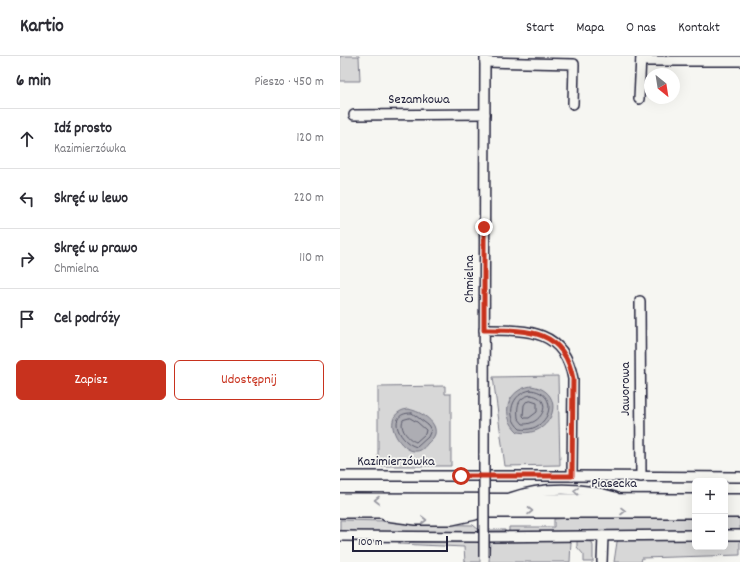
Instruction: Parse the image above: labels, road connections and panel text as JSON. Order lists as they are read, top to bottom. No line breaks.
{"streets":{"highway":["Piasecka"],"street":["Sezamkowa","Chmielna","Jaworowa","Kazimierzówka"]},"crossings":[["Sezamkowa","Chmielna"],["Jaworowa","Kazimierzówka"]],"scale_bar":"100 m","north":"bottom right","page":{"header":"Kartio","nav":["Start","Mapa","O nas","Kontakt"],"heading":["6 min","Pieszo · 450 m"],"list":[["Idź prosto","Kazimierzówka","120 m"],["Skręć w lewo","220 m"],["Skręć w prawo","Chmielna","110 m"],"Cel podróży"],"buttons":["Zapisz","Udostępnij"],"map_buttons":["+","−"],"scale":"100 m"}}
